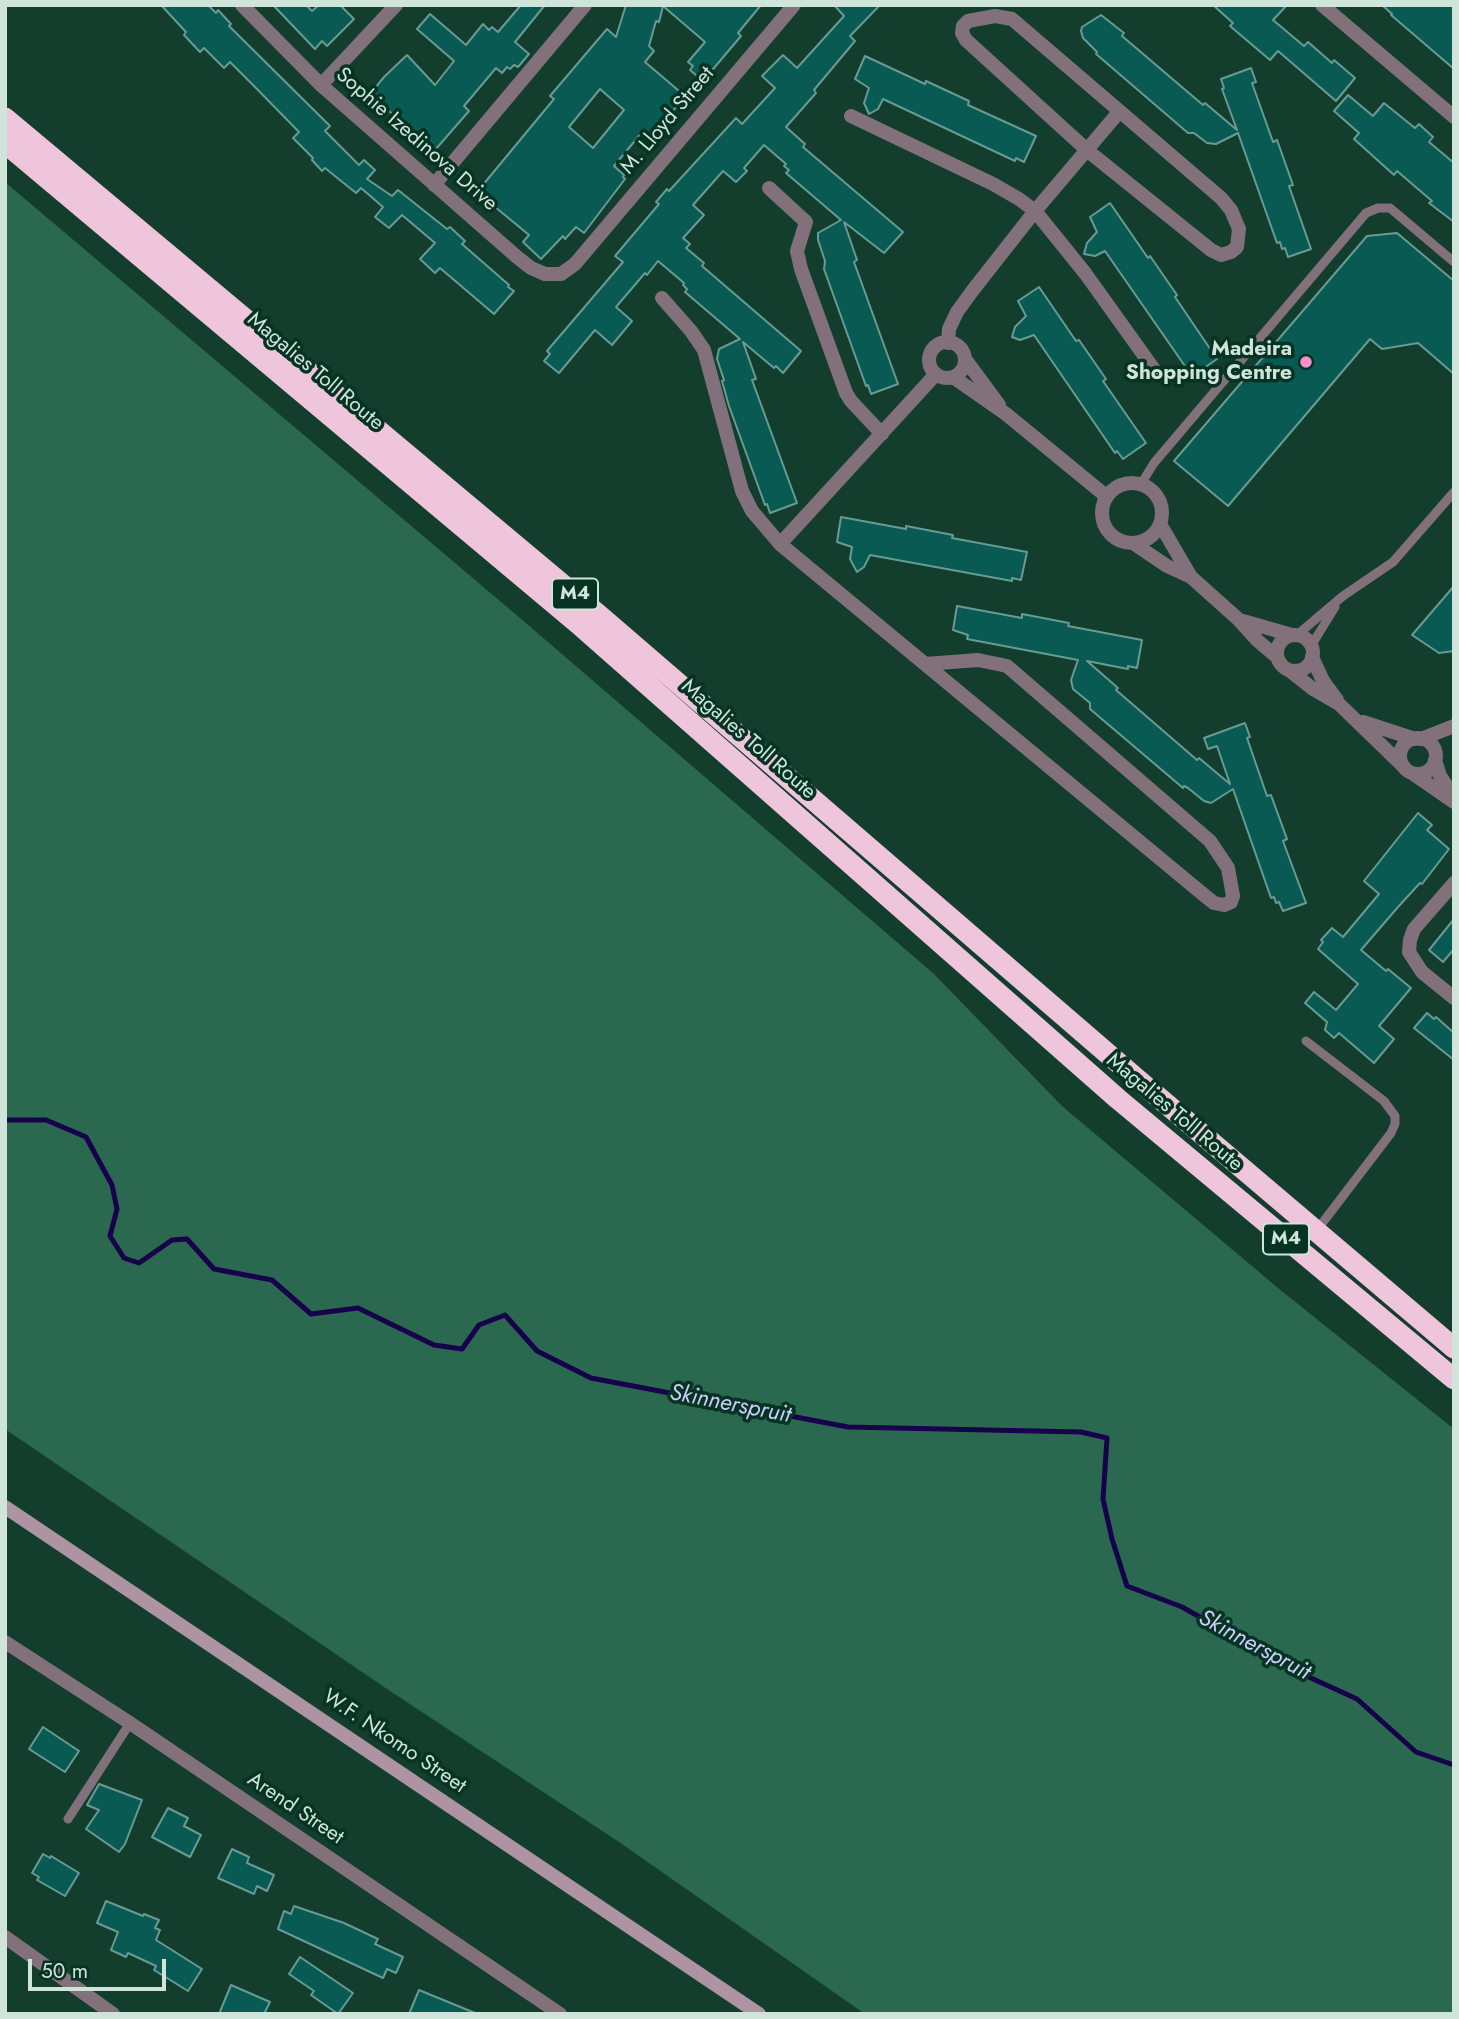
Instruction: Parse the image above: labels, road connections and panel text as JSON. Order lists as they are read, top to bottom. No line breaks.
{"streets":{"highway":["Magalies Toll Route","M4"],"main road":["W.F. Nkomo Street"],"street":["M. Lloyd Street","Sophie Izedinova Drive","Arend Street"]},"crossings":[["M. Lloyd Street","Sophie Izedinova Drive"]],"water":["Skinnerspruit"],"places":["Madeira Shopping Centre"],"scale_bar":"50 m"}
